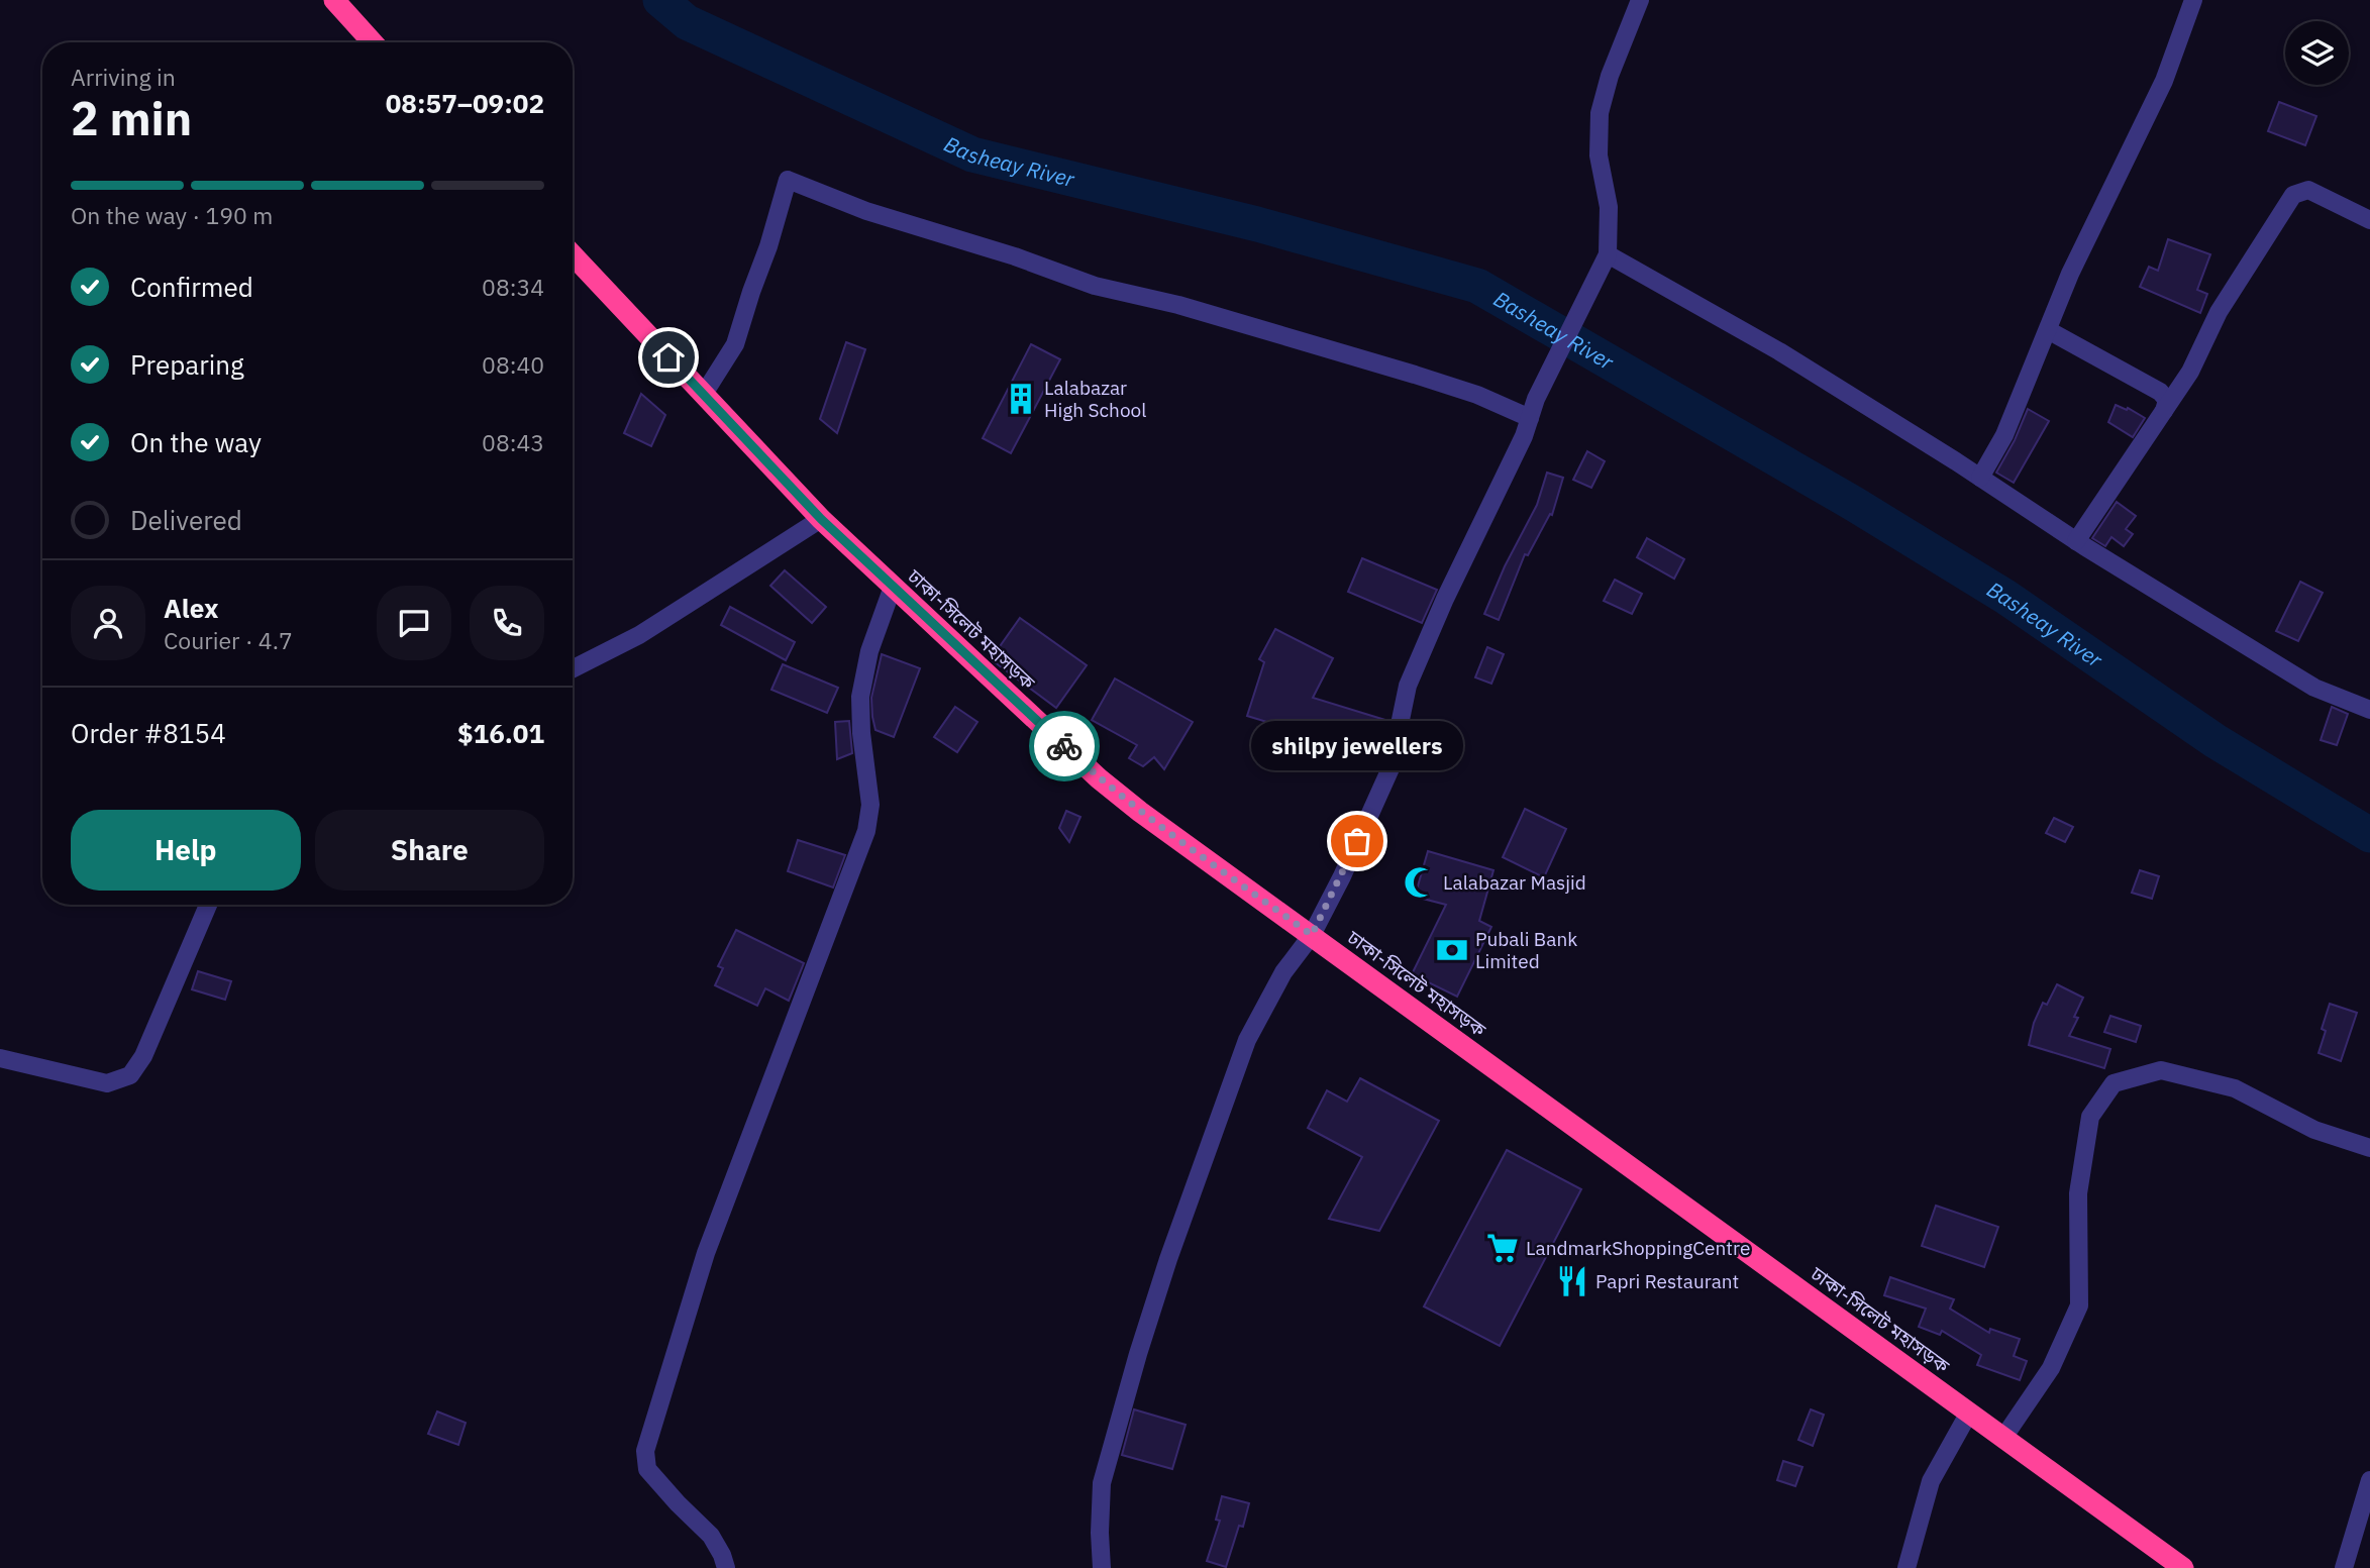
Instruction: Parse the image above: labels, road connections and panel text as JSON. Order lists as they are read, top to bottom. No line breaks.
{"streets":{"highway":["ঢাকা-সিলেট মহাসড়ক"]},"water":["Basheay River"],"places":{"building":["Lalabazar High School"],"other":["shilpy jewellers"],"mosque":["Lalabazar Masjid"],"bank":["Pubali Bank Limited"],"supermarket":["LandmarkShoppingCentre"],"restaurant":["Papri Restaurant"]},"page":{"heading":["2 min","Arriving in","08:57–09:02"],"panel":["Alex","Courier · 4.7","Order #8154","$16.01"],"bar":"On the way · 190 m","list":[["Confirmed","08:34"],["Preparing","08:40"],["On the way","08:43"],"Delivered"],"bubble":"shilpy jewellers","buttons":["Help","Share"]}}
